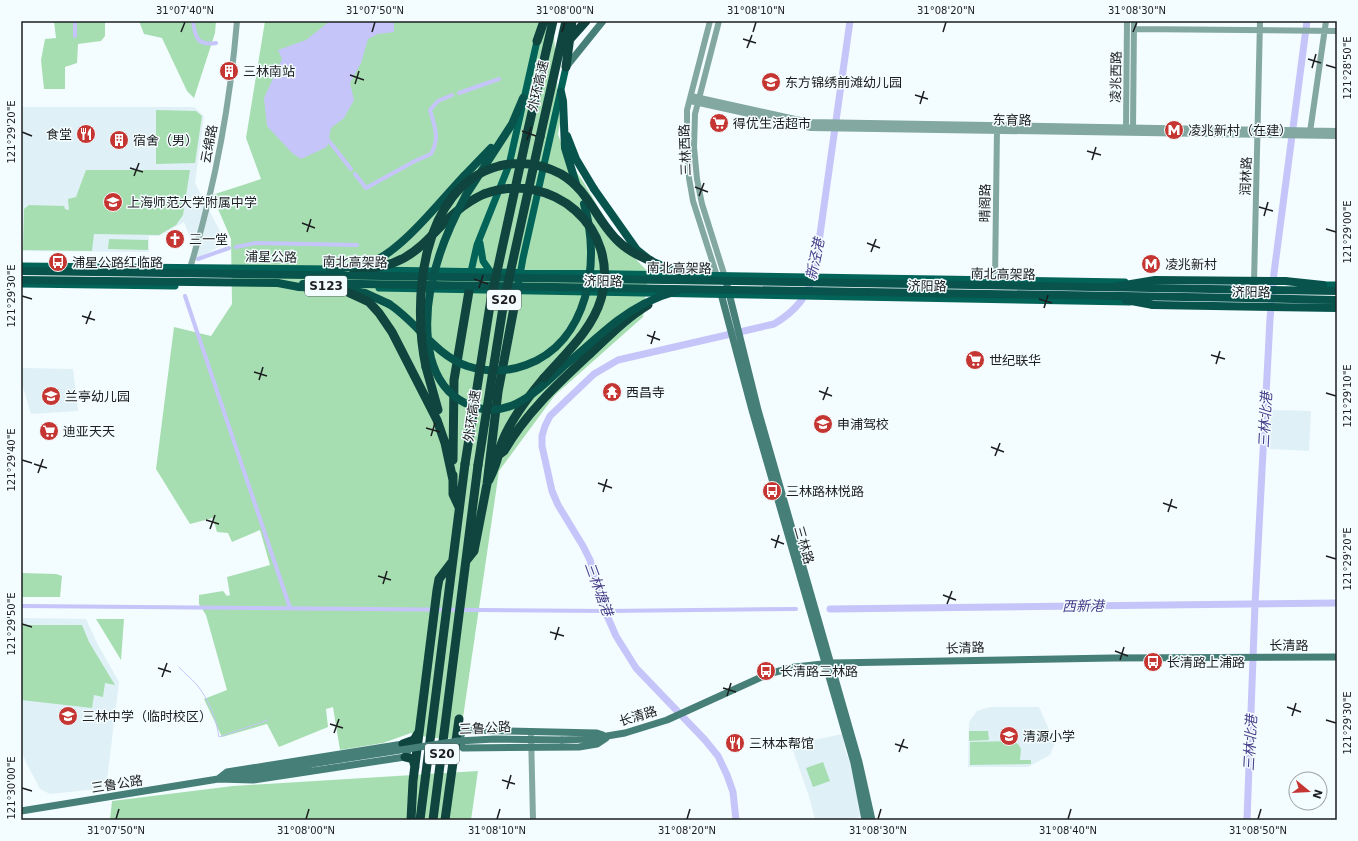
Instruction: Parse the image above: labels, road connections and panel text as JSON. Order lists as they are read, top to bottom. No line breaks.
{"streets":{"highway":["外环高速","南北高架路","S20"],"main road":["浦星公路","济阳路","S123","三林路","长清路","三鲁公路"],"street":["凌兆西路","东育路","云绵路","三林西路","润林路","晴阁路"]},"crossings":[["凌兆西路","东育路"],["东育路","三林西路"],["东育路","润林路"],["东育路","晴阁路"],["云绵路","浦星公路"],["三林西路","济阳路"],["三林西路","三林路"],["润林路","济阳路"],["晴阁路","济阳路"],["浦星公路","济阳路"],["济阳路","S123"],["济阳路","三林路"],["三林路","长清路"],["长清路","三鲁公路"]],"water":["新泾港","三林北港","三林塘港","西新港"],"places":{"building":["三林南站","宿舍（男）"],"school or university":["东方锦绣前滩幼儿园","上海师范大学附属中学","兰亭幼儿园","申浦驾校","三林中学（临时校区）","清源小学"],"supermarket":["得优生活超市","世纪联华","迪亚天天"],"metro station":["凌兆新村（在建）","凌兆新村"],"restaurant":["食堂","三林本帮馆"],"church":["三一堂"],"bus stop":["浦星公路红临路","三林路林悦路","长清路上浦路","长清路三林路"],"temple":["西昌寺"]},"north":"right","coordinates":["31°07'40\"N","31°07'50\"N","31°08'00\"N","31°08'10\"N","31°08'20\"N","31°08'30\"N","121°28'50\"E","121°29'20\"E","121°29'00\"E","121°29'30\"E","121°29'10\"E","121°29'40\"E","121°29'50\"E","121°30'00\"E","31°08'40\"N","31°08'50\"N"]}
